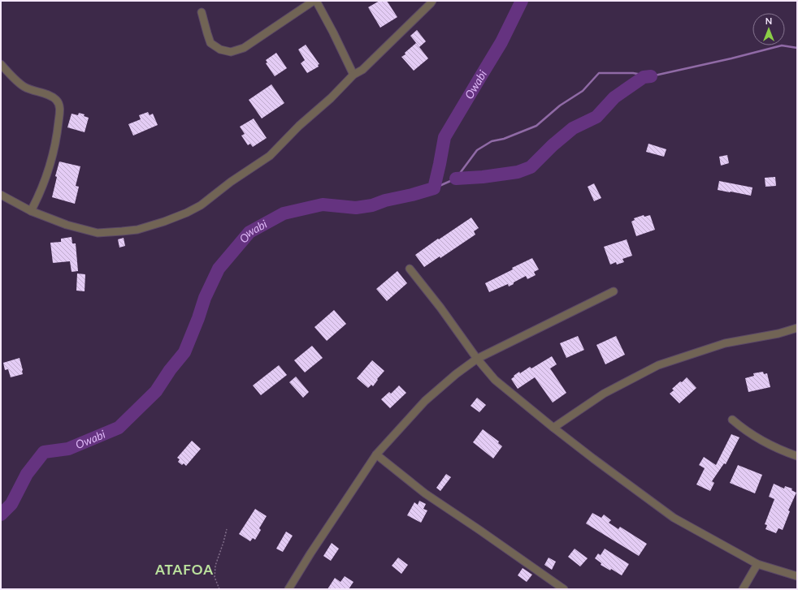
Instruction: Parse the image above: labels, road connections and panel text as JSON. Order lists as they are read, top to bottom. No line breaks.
{"districts":["ATAFOA"],"water":["Owabi"],"north":"top"}
